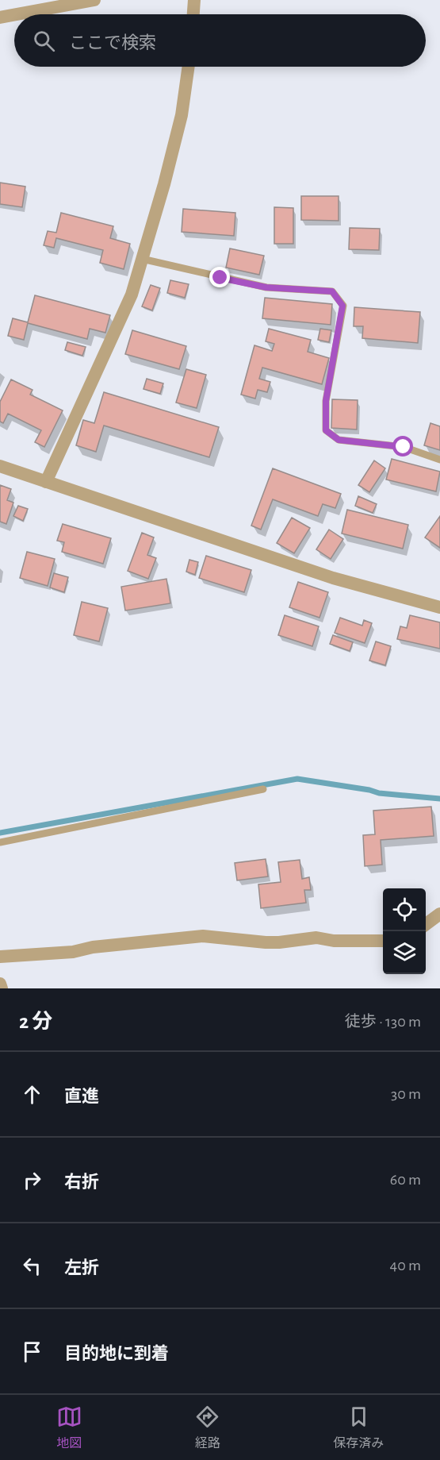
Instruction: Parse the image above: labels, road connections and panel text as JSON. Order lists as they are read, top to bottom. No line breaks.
{"page":{"search":"ここで検索","heading":["2 分","徒歩 · 130 m"],"list":[["直進","30 m"],["右折","60 m"],["左折","40 m"],"目的地に到着"],"nav":["地図","経路","保存済み"]}}
